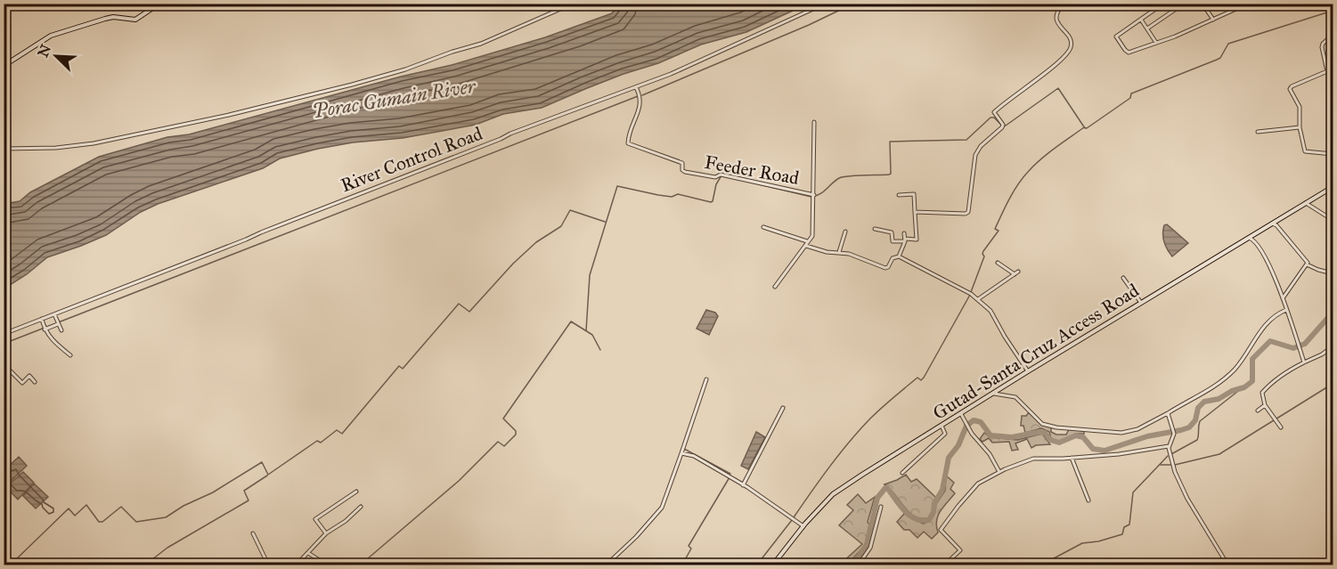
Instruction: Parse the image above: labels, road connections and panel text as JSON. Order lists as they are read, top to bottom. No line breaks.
{"streets":{"main road":["Gutad-Santa Cruz Access Road"],"street":["River Control Road","Feeder Road"]},"crossings":[["River Control Road","Feeder Road"]],"water":["Porac Gumain River"],"north":"top left"}
